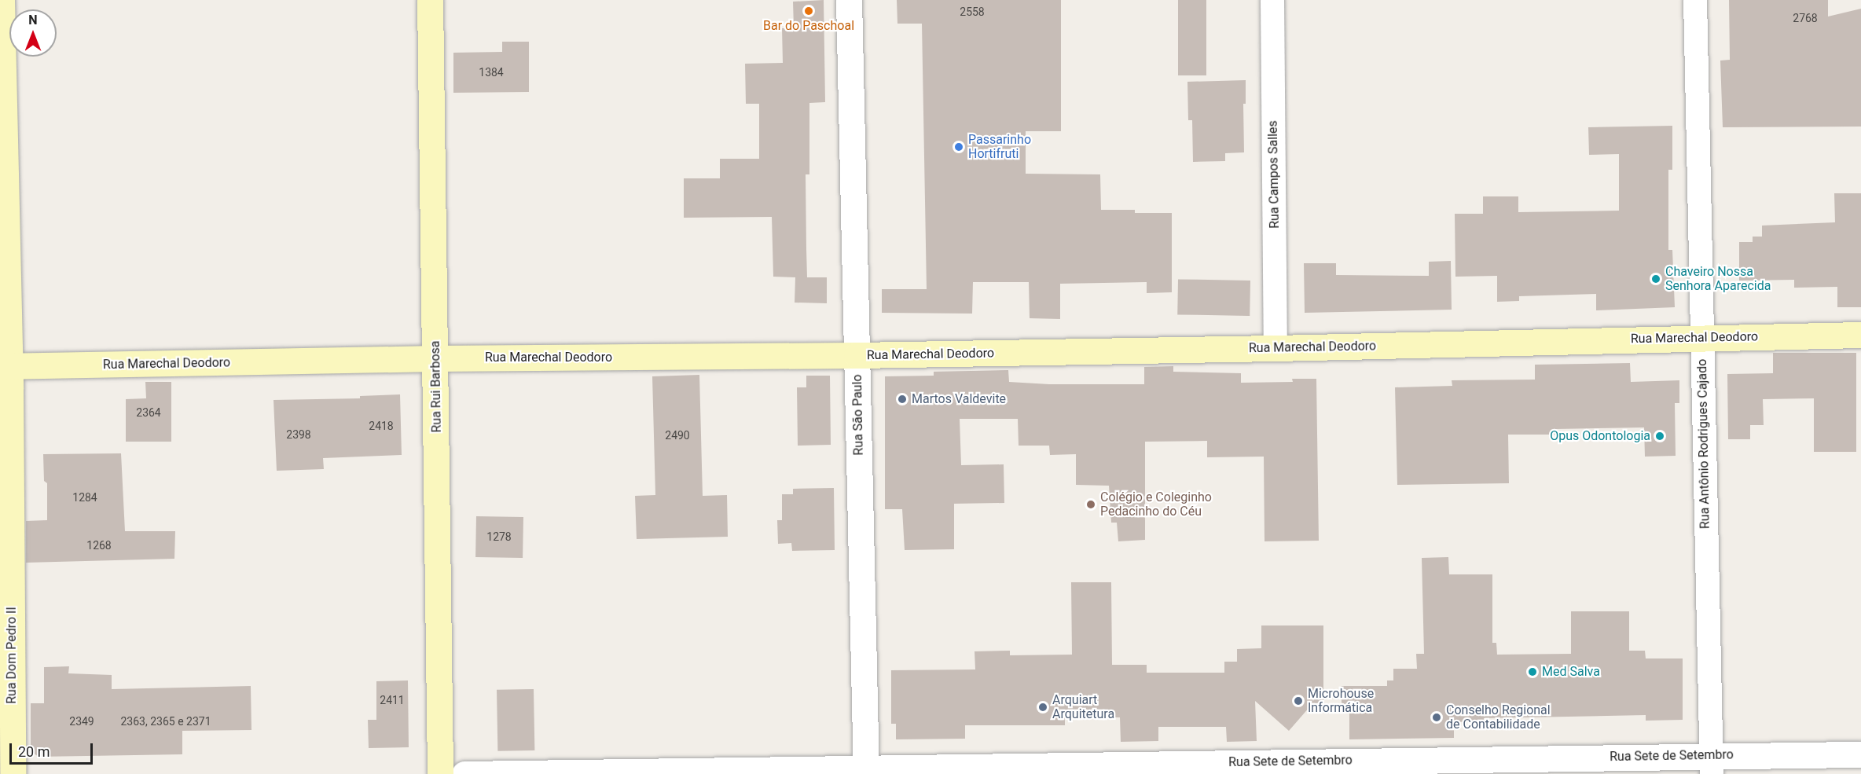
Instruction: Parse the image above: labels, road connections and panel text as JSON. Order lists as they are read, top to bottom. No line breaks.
{"streets":{"main road":["Rua Marechal Deodoro","Rua Rui Barbosa","Rua Dom Pedro II"],"street":["Rua Campos Salles","Rua São Paulo","Rua Antônio Rodrigues Cajado","Rua Sete de Setembro"]},"crossings":[["Rua Campos Salles","Rua Marechal Deodoro"],["Rua Marechal Deodoro","Rua Rui Barbosa"],["Rua Marechal Deodoro","Rua São Paulo"],["Rua Marechal Deodoro","Rua Antônio Rodrigues Cajado"],["Rua Marechal Deodoro","Rua Dom Pedro II"],["Rua São Paulo","Rua Sete de Setembro"],["Rua Antônio Rodrigues Cajado","Rua Sete de Setembro"]],"places":["Bar do Paschoal","Passarinho Hortifruti","Chaveiro Nossa Senhora Aparecida","Martos Valdevite","Opus Odontologia","Colégio e Coleginho Pedacinho do Céu","Med Salva","Microhouse Informática","Arquiart Arquitetura","Conselho Regional de Contabilidade"],"house_numbers":["2558","2768","1384","2364","2418","2398","2490","1284","1278","1268","2411","2349","2363, 2365 e 2371"],"scale_bar":"20 m","north":"top"}
